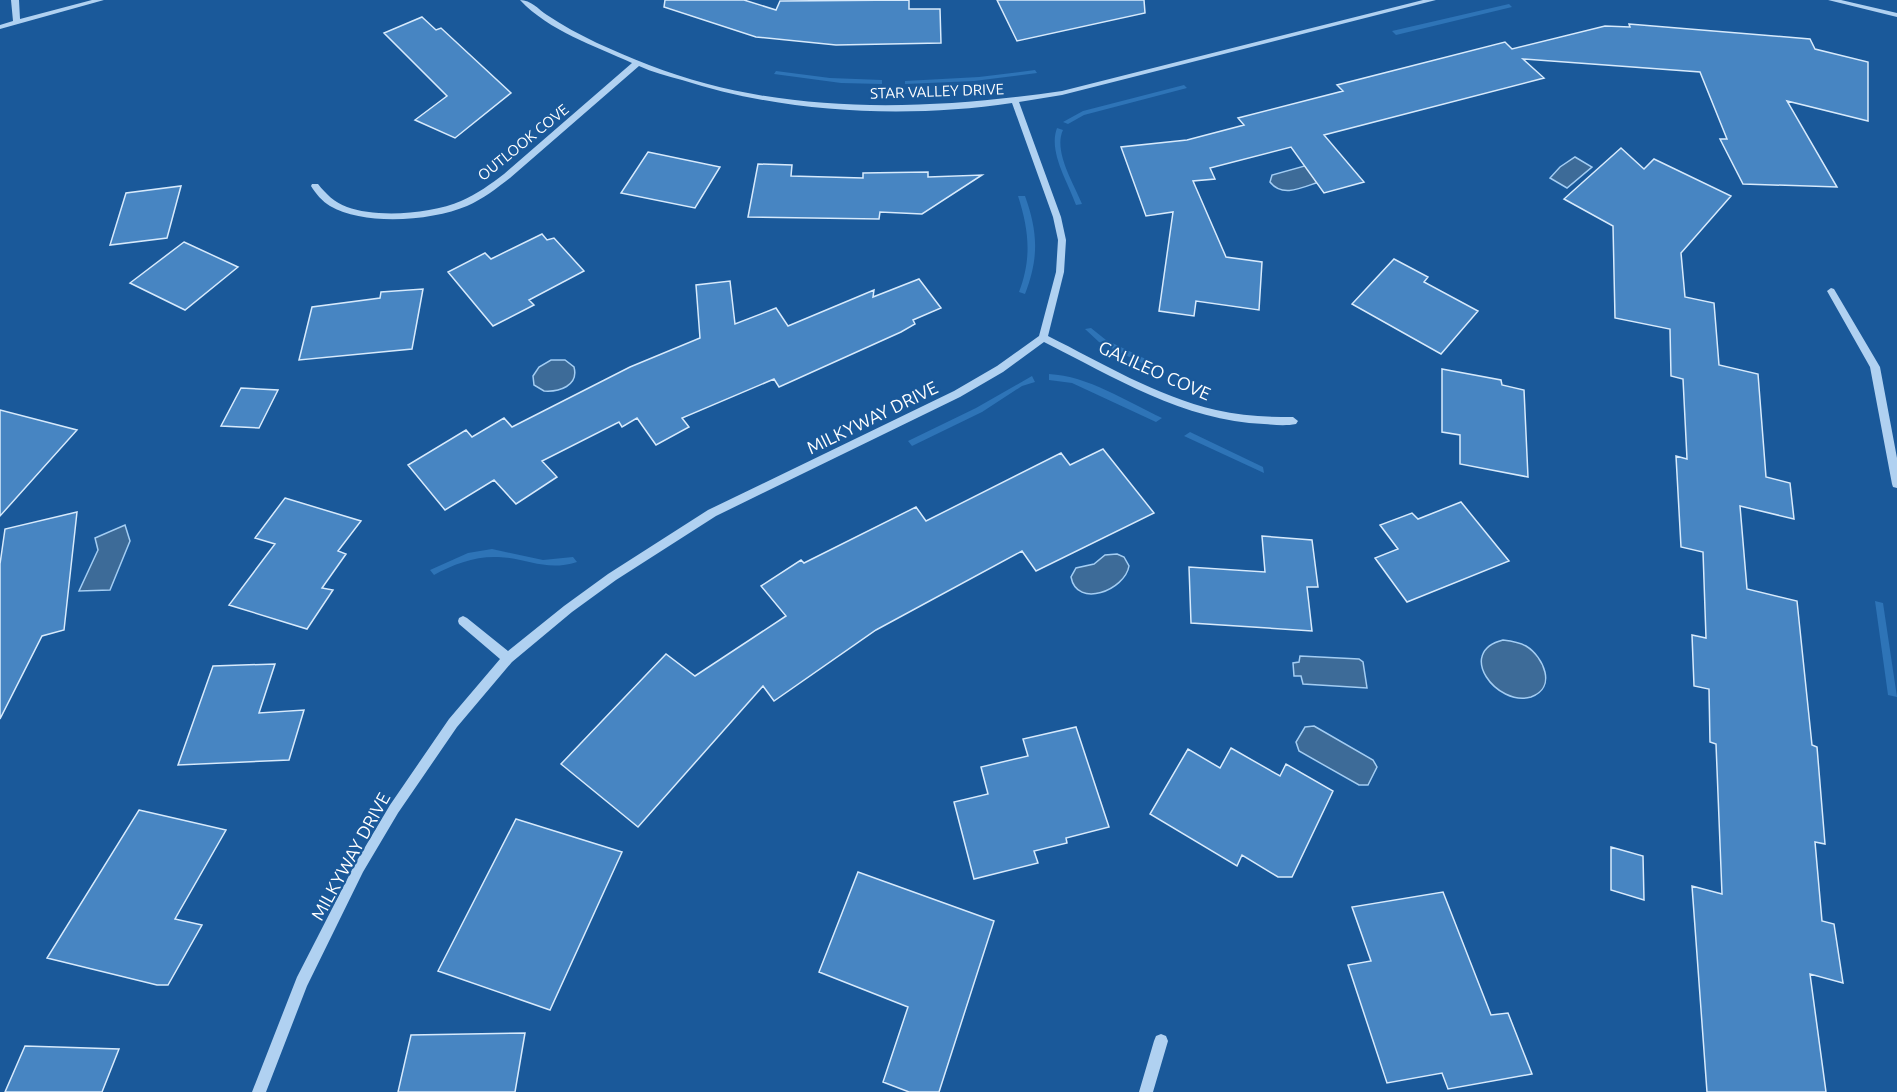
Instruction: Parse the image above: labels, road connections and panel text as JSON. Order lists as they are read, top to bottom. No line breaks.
{"streets":{"street":["STAR VALLEY DRIVE","OUTLOOK COVE","GALILEO COVE","MILKYWAY DRIVE"]},"crossings":[["STAR VALLEY DRIVE","OUTLOOK COVE"],["GALILEO COVE","MILKYWAY DRIVE"]]}
